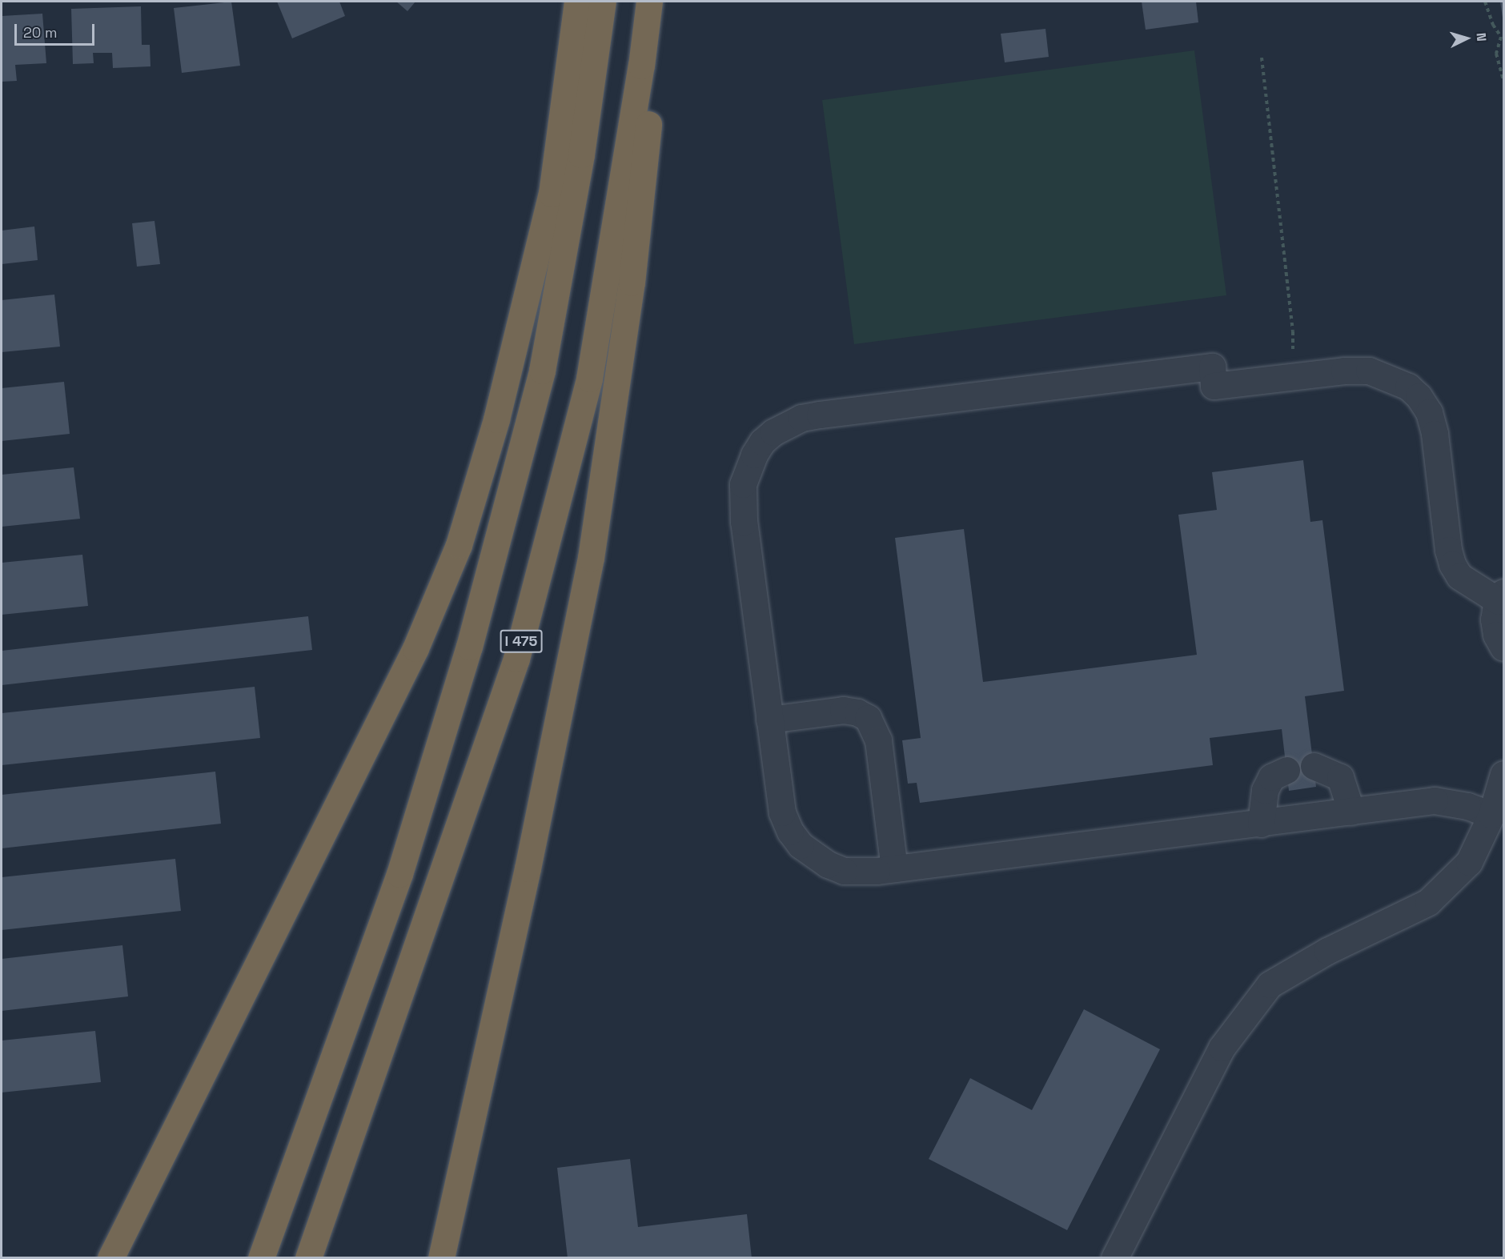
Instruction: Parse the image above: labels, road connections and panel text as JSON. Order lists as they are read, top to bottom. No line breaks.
{"streets":{"highway":["I 475"]},"scale_bar":"20 m","north":"right"}
